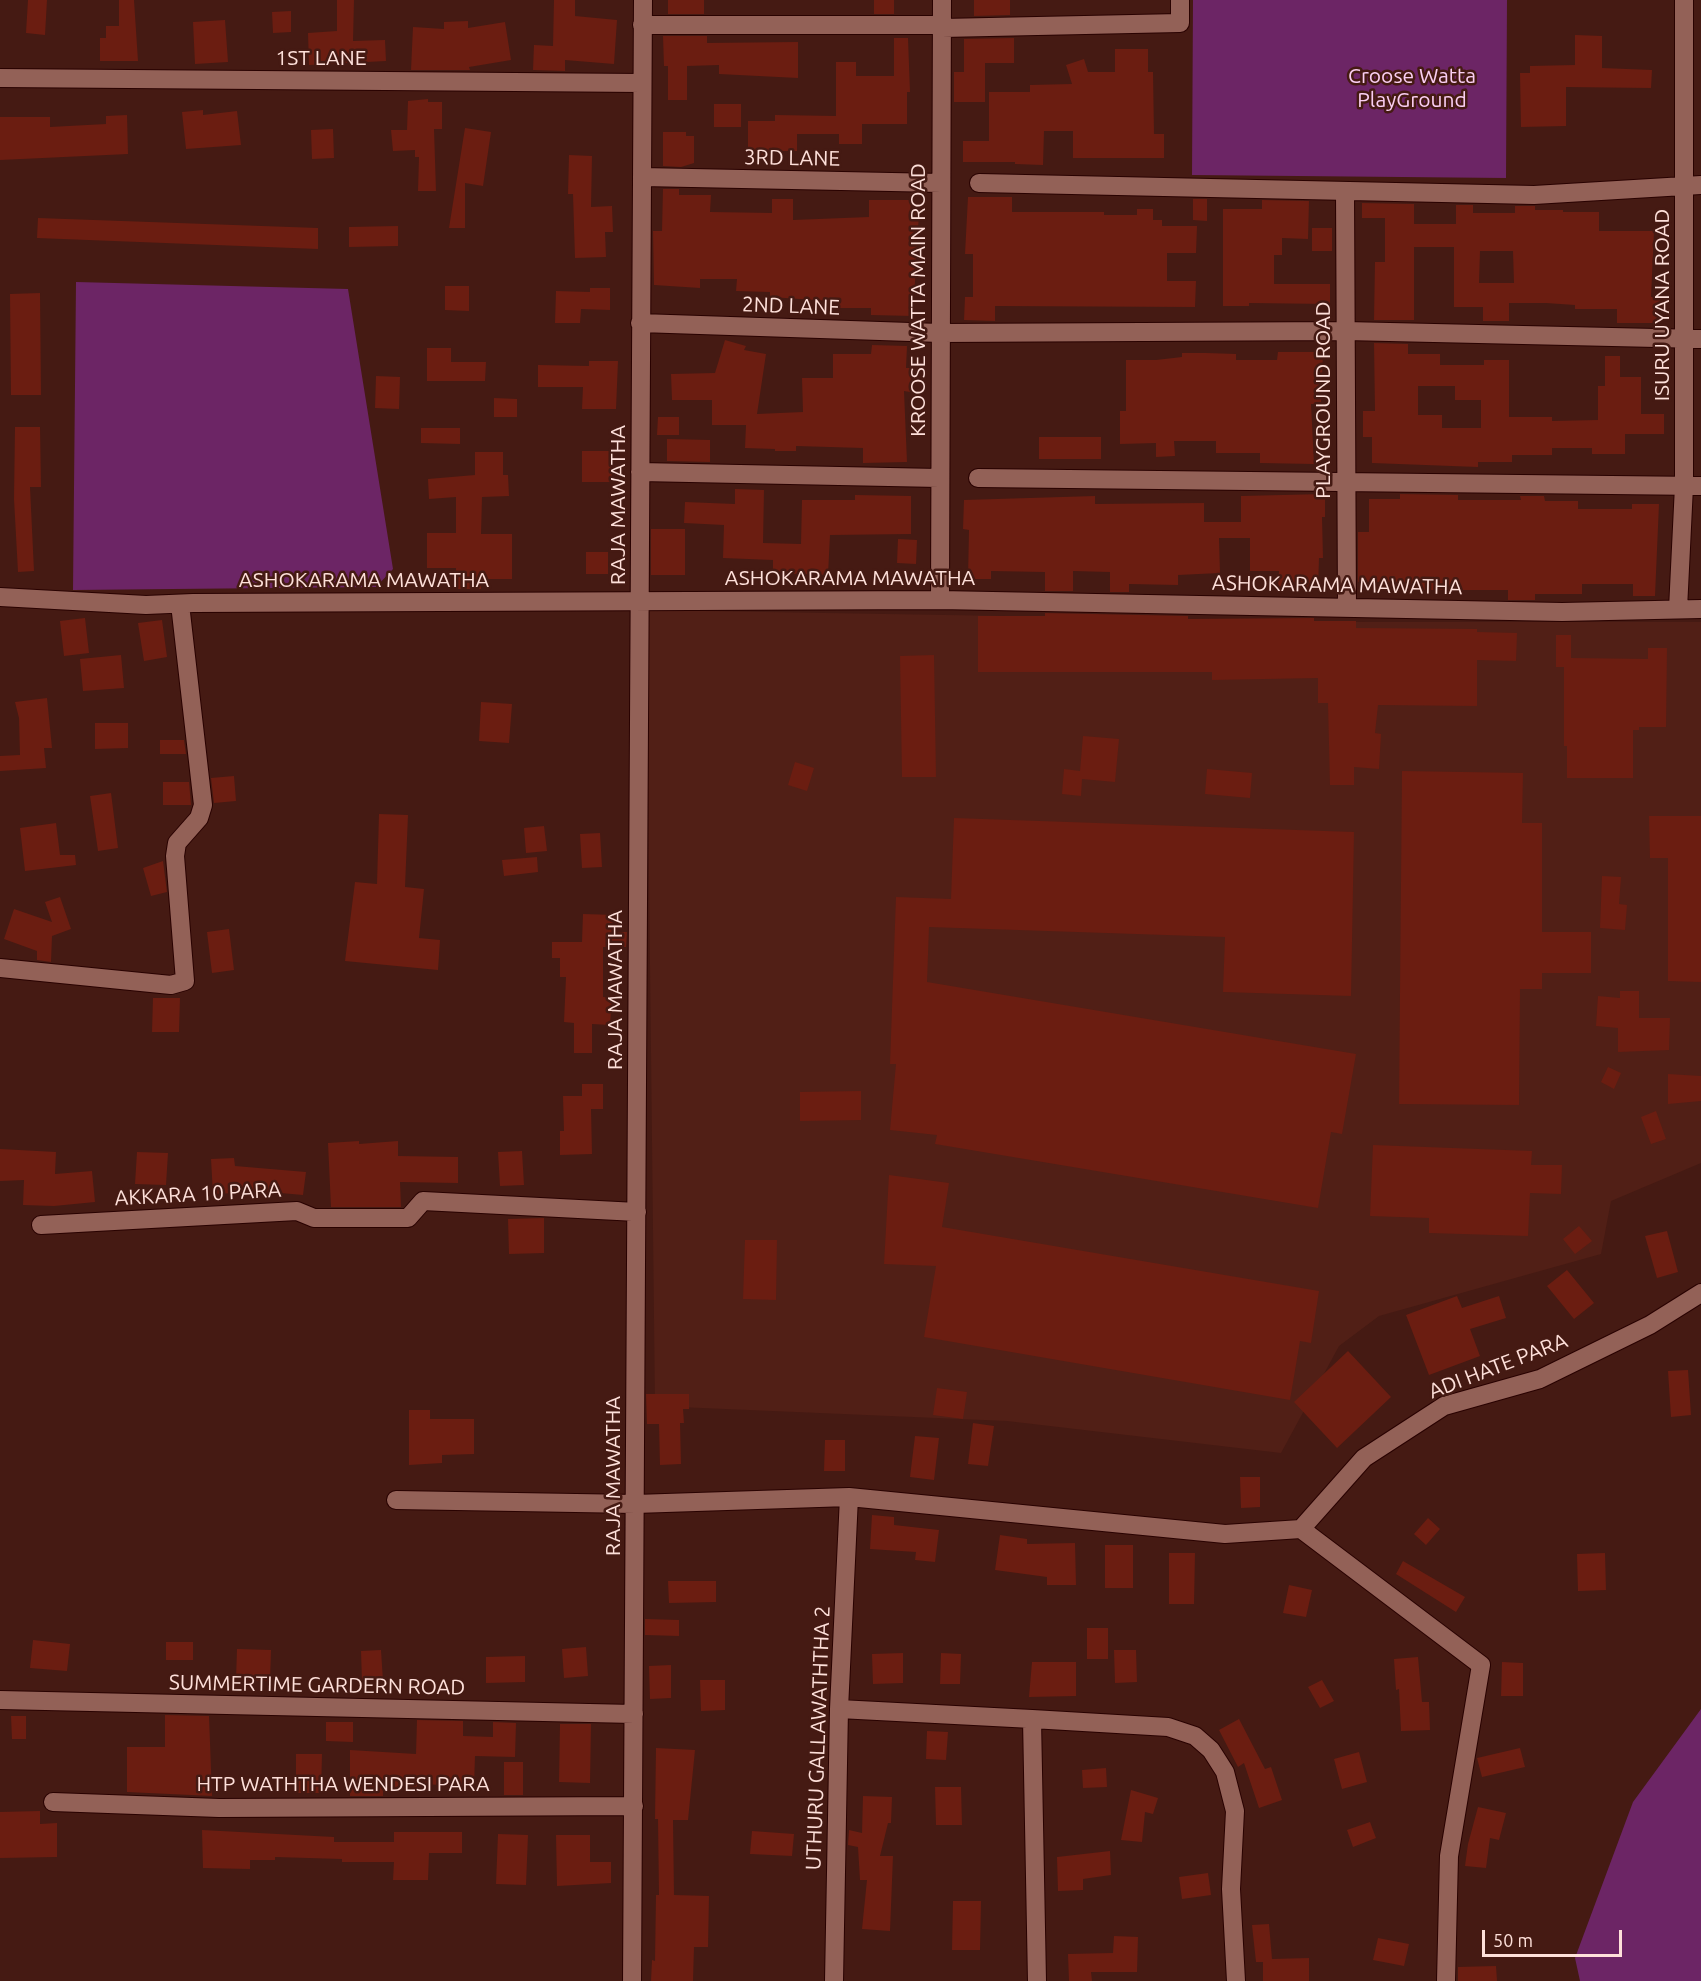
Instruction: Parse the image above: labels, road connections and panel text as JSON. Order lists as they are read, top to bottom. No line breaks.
{"streets":{"street":["1ST LANE","3RD LANE","KROOSE WATTA MAIN ROAD","ISURU UYANA ROAD","2ND LANE","PLAYGROUND ROAD","RAJA MAWATHA","ASHOKARAMA MAWATHA","AKKARA 10 PARA","ADI HATE PARA","SUMMERTIME GARDERN ROAD","UTHURU GALLAWATHTHA 2","HTP WATHTHA WENDESI PARA"]},"crossings":[["1ST LANE","RAJA MAWATHA"],["3RD LANE","KROOSE WATTA MAIN ROAD"],["3RD LANE","RAJA MAWATHA"],["KROOSE WATTA MAIN ROAD","2ND LANE"],["KROOSE WATTA MAIN ROAD","ASHOKARAMA MAWATHA"],["ISURU UYANA ROAD","2ND LANE"],["ISURU UYANA ROAD","ASHOKARAMA MAWATHA"],["2ND LANE","PLAYGROUND ROAD"],["2ND LANE","RAJA MAWATHA"],["PLAYGROUND ROAD","ASHOKARAMA MAWATHA"],["RAJA MAWATHA","ASHOKARAMA MAWATHA"],["RAJA MAWATHA","AKKARA 10 PARA"],["RAJA MAWATHA","SUMMERTIME GARDERN ROAD"],["RAJA MAWATHA","HTP WATHTHA WENDESI PARA"]],"parks":["Croose Watta PlayGround"],"scale_bar":"50 m"}
